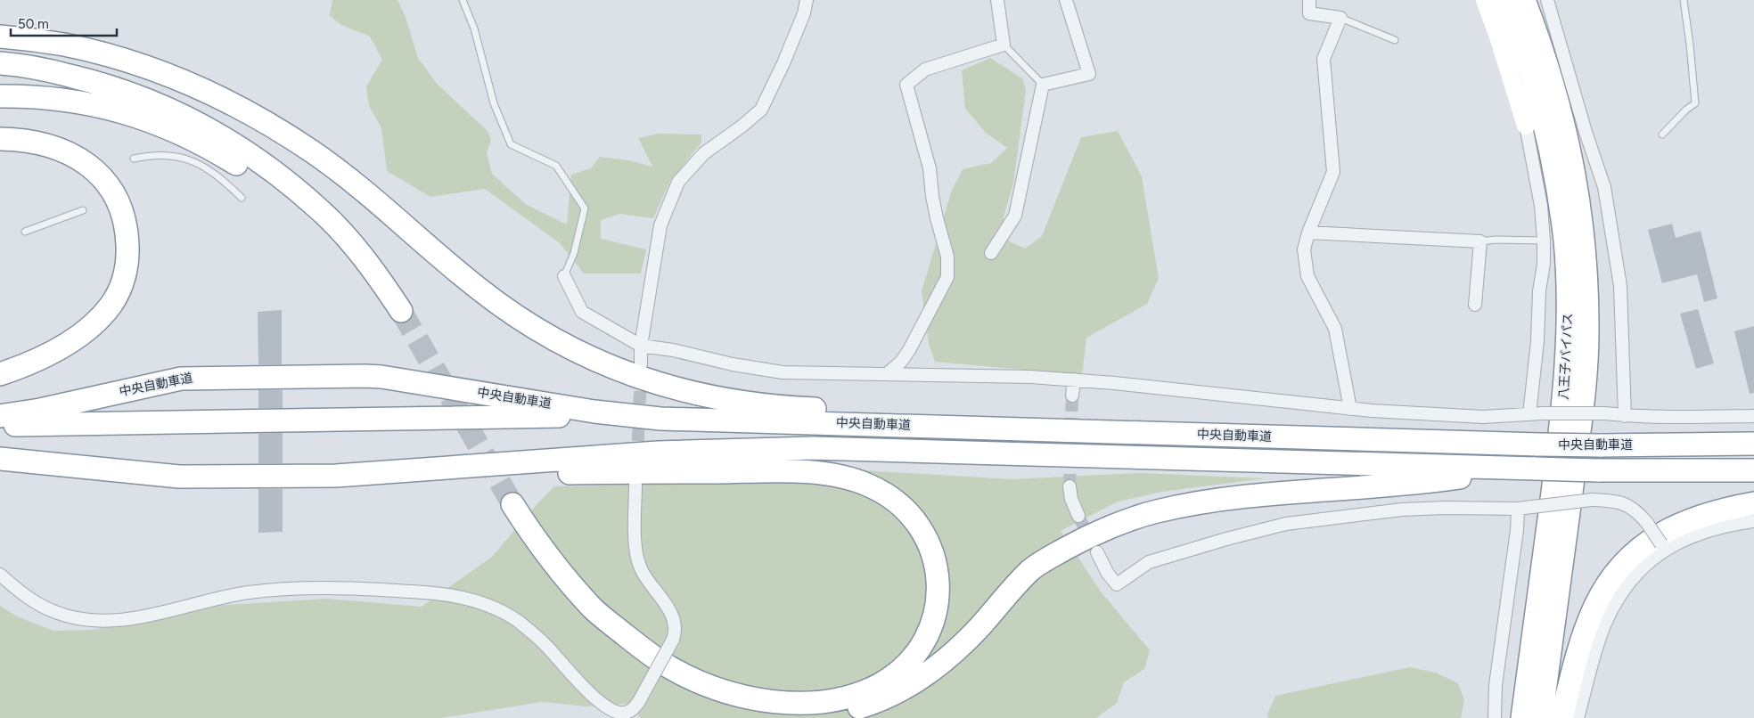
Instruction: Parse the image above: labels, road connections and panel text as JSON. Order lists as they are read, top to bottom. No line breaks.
{"streets":{"highway":["八王子バイパス","中央自動車道"]},"scale_bar":"50 m"}
